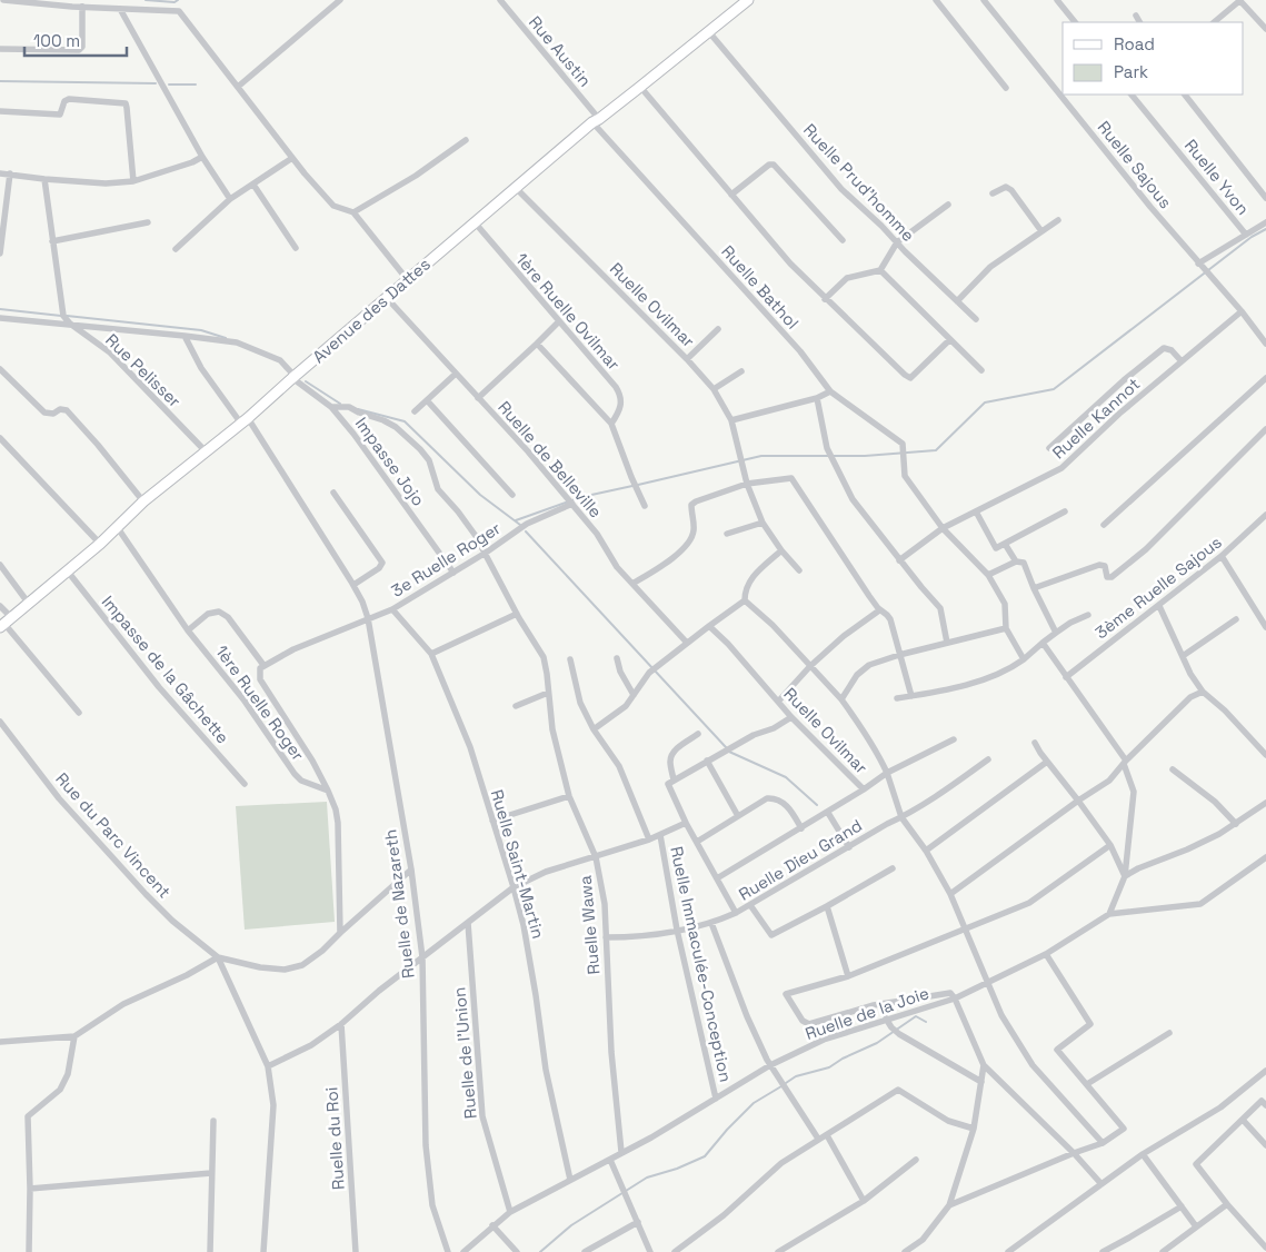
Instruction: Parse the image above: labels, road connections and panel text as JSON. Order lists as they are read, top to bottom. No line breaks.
{"streets":{"main road":["Avenue des Dattes"],"street":["Rue Austin","Ruelle Sajous","Ruelle Yvon","Ruelle Prud'homme","Ruelle Bathol","Ruelle Ovilmar","1ère Ruelle Ovilmar","Rue Pelisser","Ruelle Kannot","Ruelle de Belleville","Impasse Jojo","3e Ruelle Roger","3ème Ruelle Sajous","Impasse de la Gâchette","1ère Ruelle Roger","Rue du Parc Vincent","Ruelle Dieu Grand","Ruelle Saint-Martin","Ruelle de Nazareth","Ruelle Wawa","Ruelle Immaculée-Conception","Ruelle de la Joie","Ruelle de l'Union","Ruelle du Roi"]},"crossings":[["Rue Austin","Ruelle Bathol"],["Rue Austin","Avenue des Dattes"],["Ruelle Sajous","Ruelle Yvon"],["Ruelle Sajous","Ruelle Kannot"],["Ruelle Prud'homme","Avenue des Dattes"],["Ruelle Bathol","Avenue des Dattes"],["Ruelle Bathol","Ruelle Kannot"],["Ruelle Ovilmar","Avenue des Dattes"],["Ruelle Ovilmar","Ruelle Dieu Grand"],["Ruelle Ovilmar","Ruelle de la Joie"],["Avenue des Dattes","1ère Ruelle Ovilmar"],["Avenue des Dattes","Rue Pelisser"],["Avenue des Dattes","Ruelle de Belleville"],["Avenue des Dattes","Impasse Jojo"],["Avenue des Dattes","Impasse de la Gâchette"],["Avenue des Dattes","1ère Ruelle Roger"],["Avenue des Dattes","Ruelle de Nazareth"],["Rue Pelisser","Impasse Jojo"],["Ruelle de Belleville","3e Ruelle Roger"],["Impasse Jojo","3e Ruelle Roger"],["Impasse Jojo","Ruelle de Nazareth"],["Impasse Jojo","Ruelle Wawa"],["3e Ruelle Roger","Ruelle Saint-Martin"],["3e Ruelle Roger","Ruelle de Nazareth"],["3e Ruelle Roger","Ruelle Wawa"],["Ruelle Dieu Grand","Ruelle Wawa"],["Ruelle Dieu Grand","Ruelle Immaculée-Conception"],["Ruelle Saint-Martin","Ruelle de la Joie"],["Ruelle Wawa","Ruelle de la Joie"],["Ruelle Immaculée-Conception","Ruelle de la Joie"],["Ruelle de la Joie","Ruelle de l'Union"]],"legend":["Road","Park"],"scale_bar":"100 m"}
